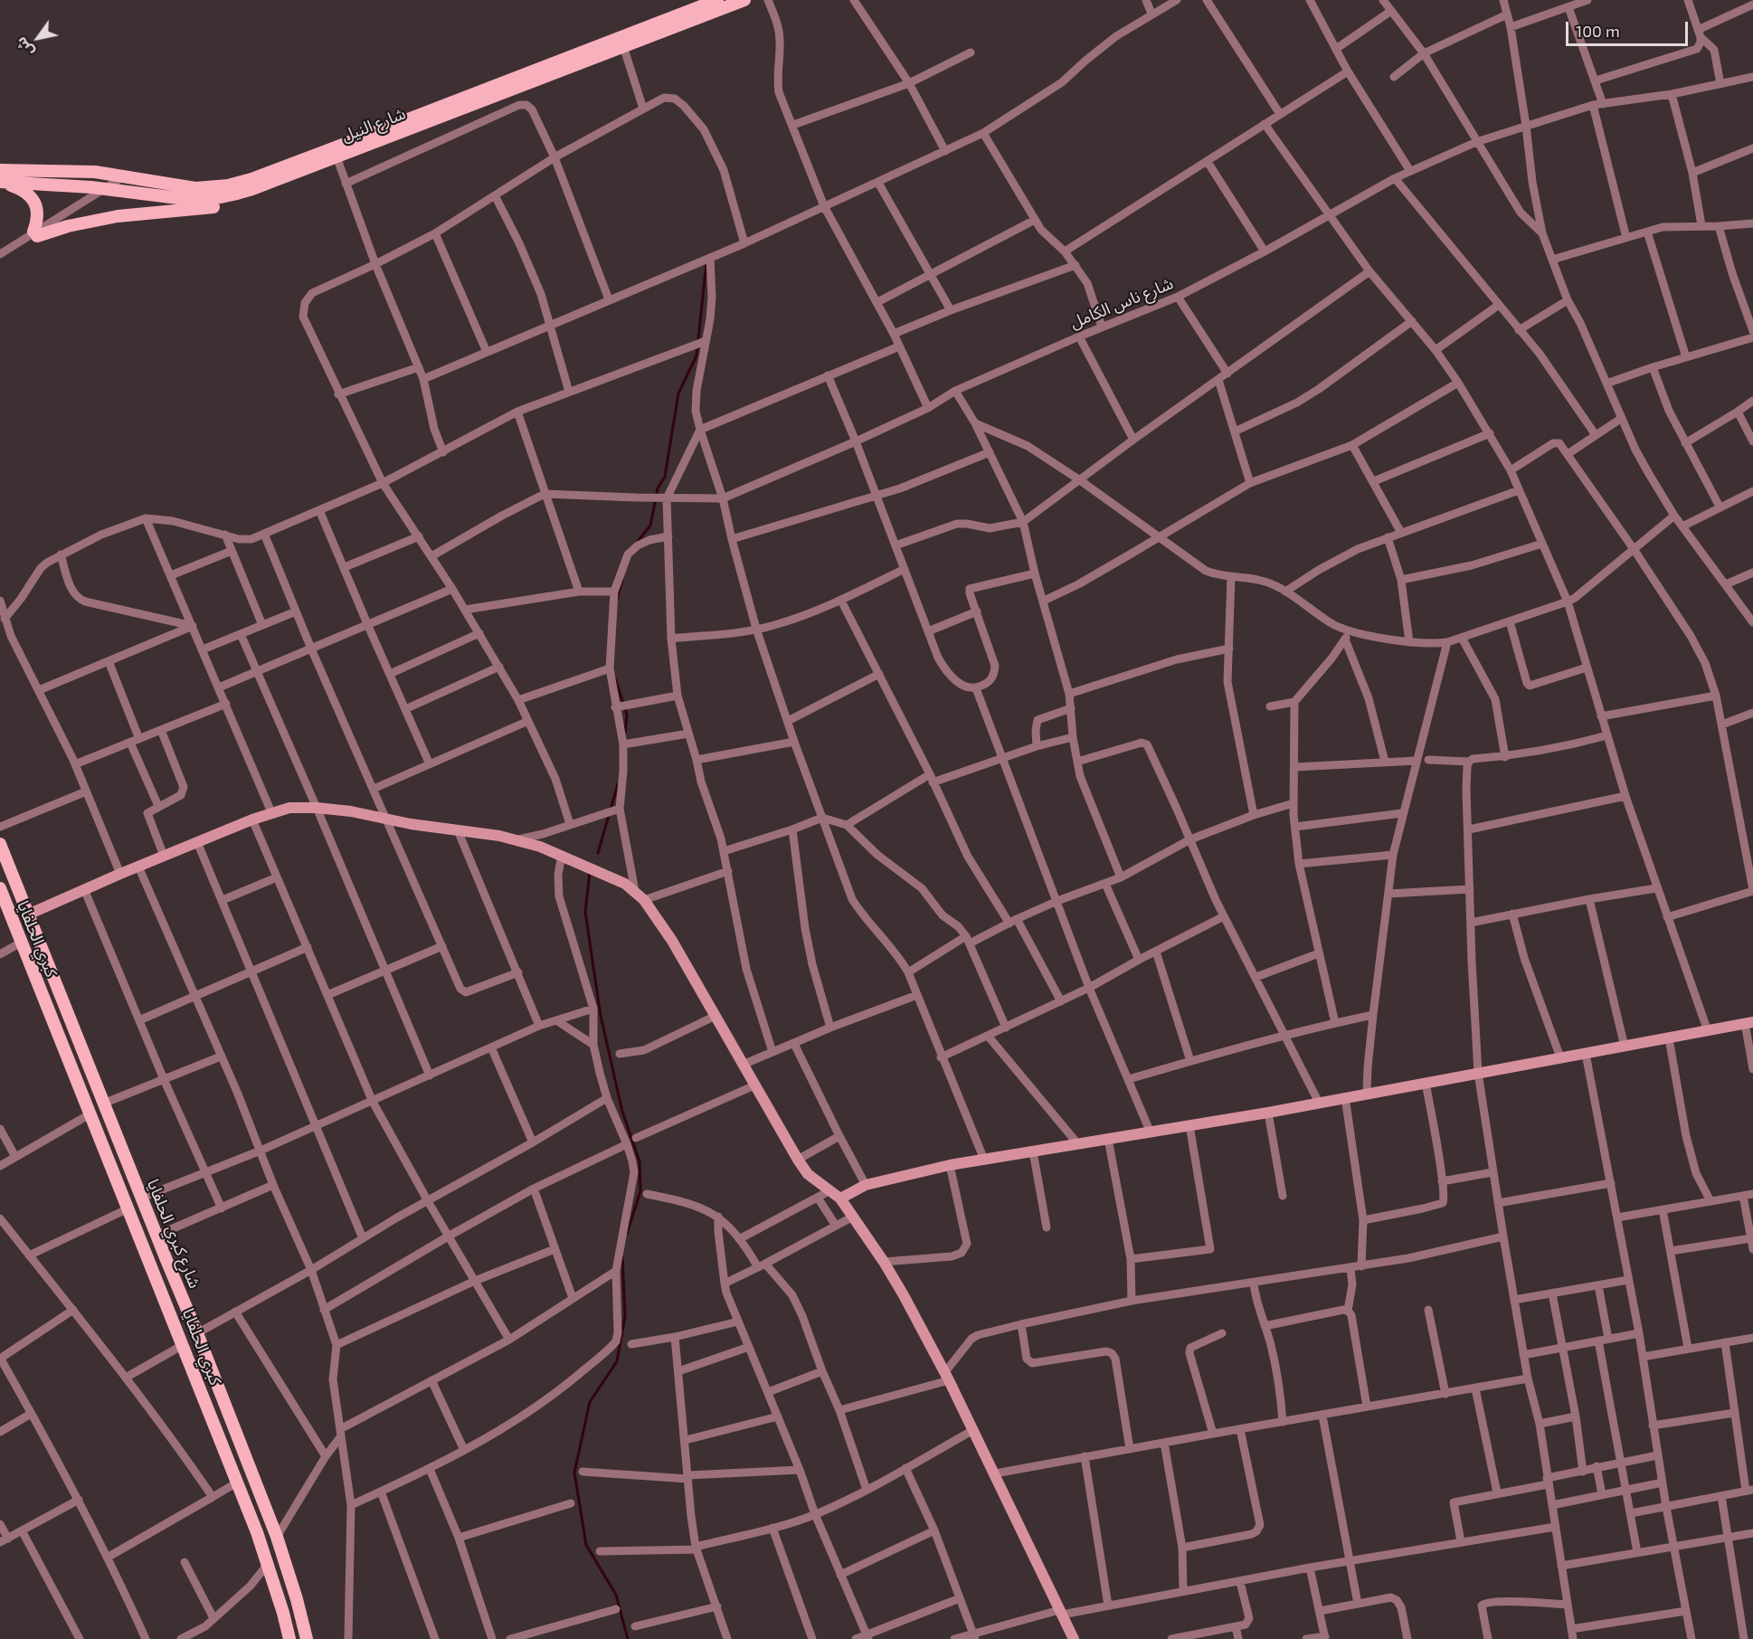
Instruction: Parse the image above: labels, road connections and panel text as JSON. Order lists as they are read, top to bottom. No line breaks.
{"streets":{"main road":["شارع النيل","كبري الحلفايا","شارع كبري الحلفايا"],"street":["شارع ناس الكامل"]},"scale_bar":"100 m","north":"bottom left"}
